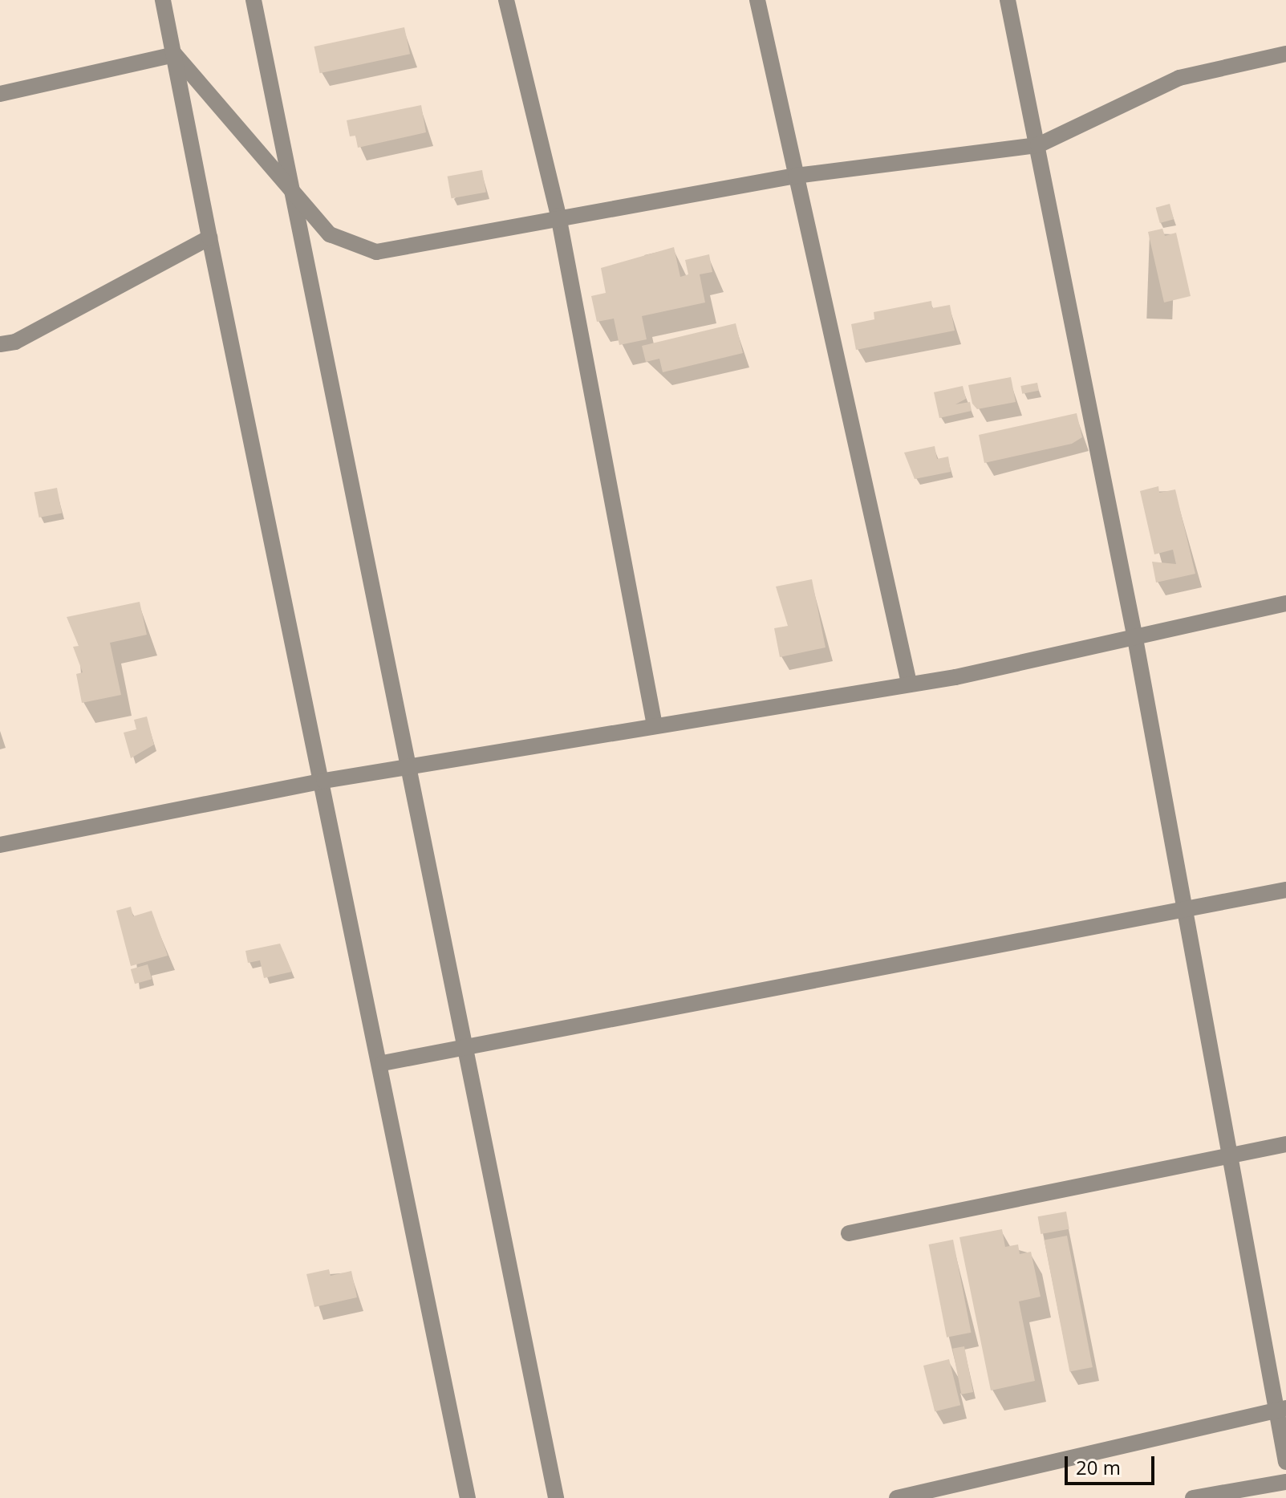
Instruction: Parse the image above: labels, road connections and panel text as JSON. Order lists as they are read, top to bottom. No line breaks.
{"scale_bar":"20 m"}
